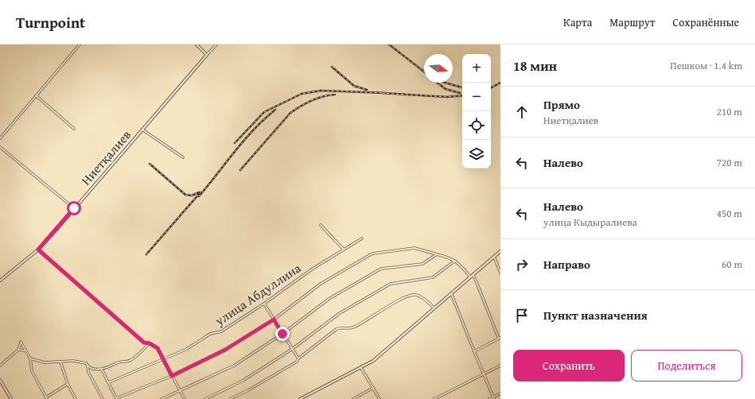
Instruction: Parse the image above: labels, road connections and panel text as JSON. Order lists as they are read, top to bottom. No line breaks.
{"streets":{"street":["Ниетқалиев","улица Абдуллина"]},"north":"right","page":{"header":"Turnpoint","nav":["Карта","Маршрут","Сохранённые"],"heading":["18 мин","Пешком · 1.4 km"],"map_buttons":["+","−"],"list":[["Прямо","Ниетқалиев","210 m"],["Налево","720 m"],["Налево","улица Кыдыралиева","450 m"],["Направо","60 m"],"Пункт назначения"],"buttons":["Сохранить","Поделиться"]}}
